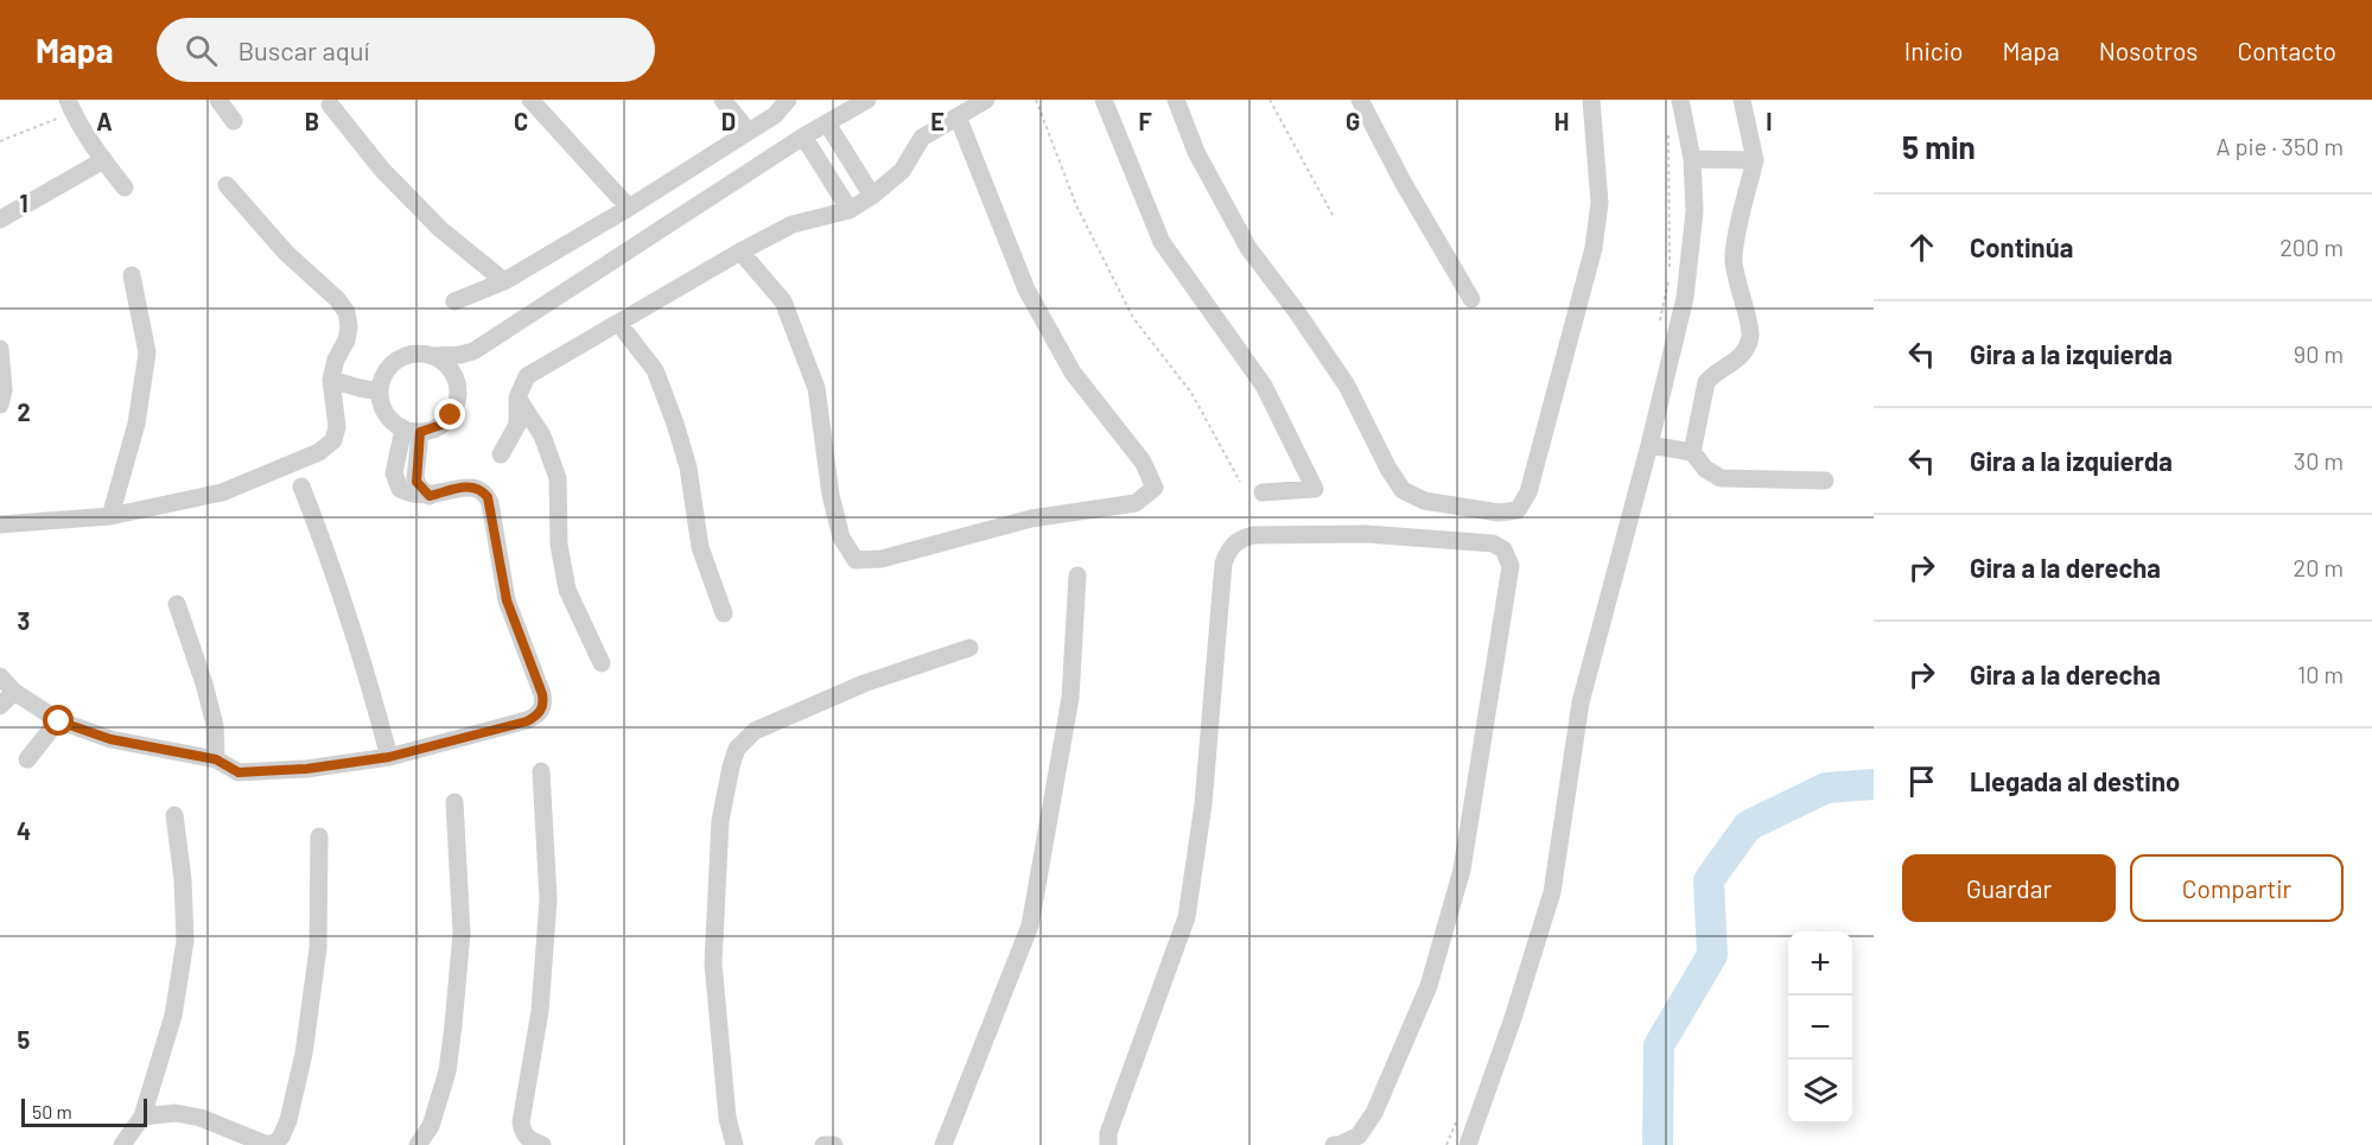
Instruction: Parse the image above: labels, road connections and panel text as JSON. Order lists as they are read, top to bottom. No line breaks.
{"scale_bar":"50 m","page":{"header":"Mapa","search":"Buscar aquí","nav":["Inicio","Mapa","Nosotros","Contacto"],"heading":["5 min","A pie · 350 m"],"list":[["Continúa","200 m"],["Gira a la izquierda","90 m"],["Gira a la izquierda","30 m"],["Gira a la derecha","20 m"],["Gira a la derecha","10 m"],"Llegada al destino"],"buttons":["Guardar","Compartir"],"map_buttons":["+","−"],"scale":"50 m"},"grid":{"columns":["A","B","C","D","E","F","G","H","I"],"rows":["1","2","3","4","5"]}}
